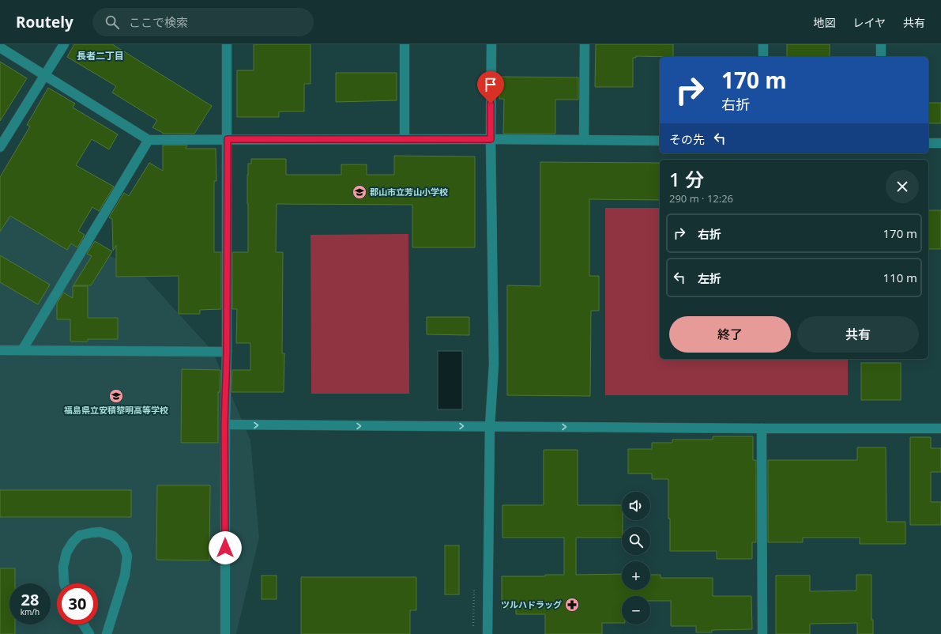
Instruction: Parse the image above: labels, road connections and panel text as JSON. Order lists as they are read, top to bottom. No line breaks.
{"districts":["長者二丁目"],"places":{"school or university":["郡山市立芳山小学校","福島県立安積黎明高等学校"],"pharmacy":["ツルハドラッグ"]},"page":{"header":"Routely","search":"ここで検索","nav":["地図","レイヤ","共有"],"turn":["170 m","右折"],"then":"その先","heading":["1 分","290 m · 12:26"],"list":[{"name":"右折","value":"170 m"},{"name":"左折","value":"110 m"}],"buttons":["終了","共有"],"map_buttons":["+","−"],"speed":"28 km/h","limit":"30"}}
